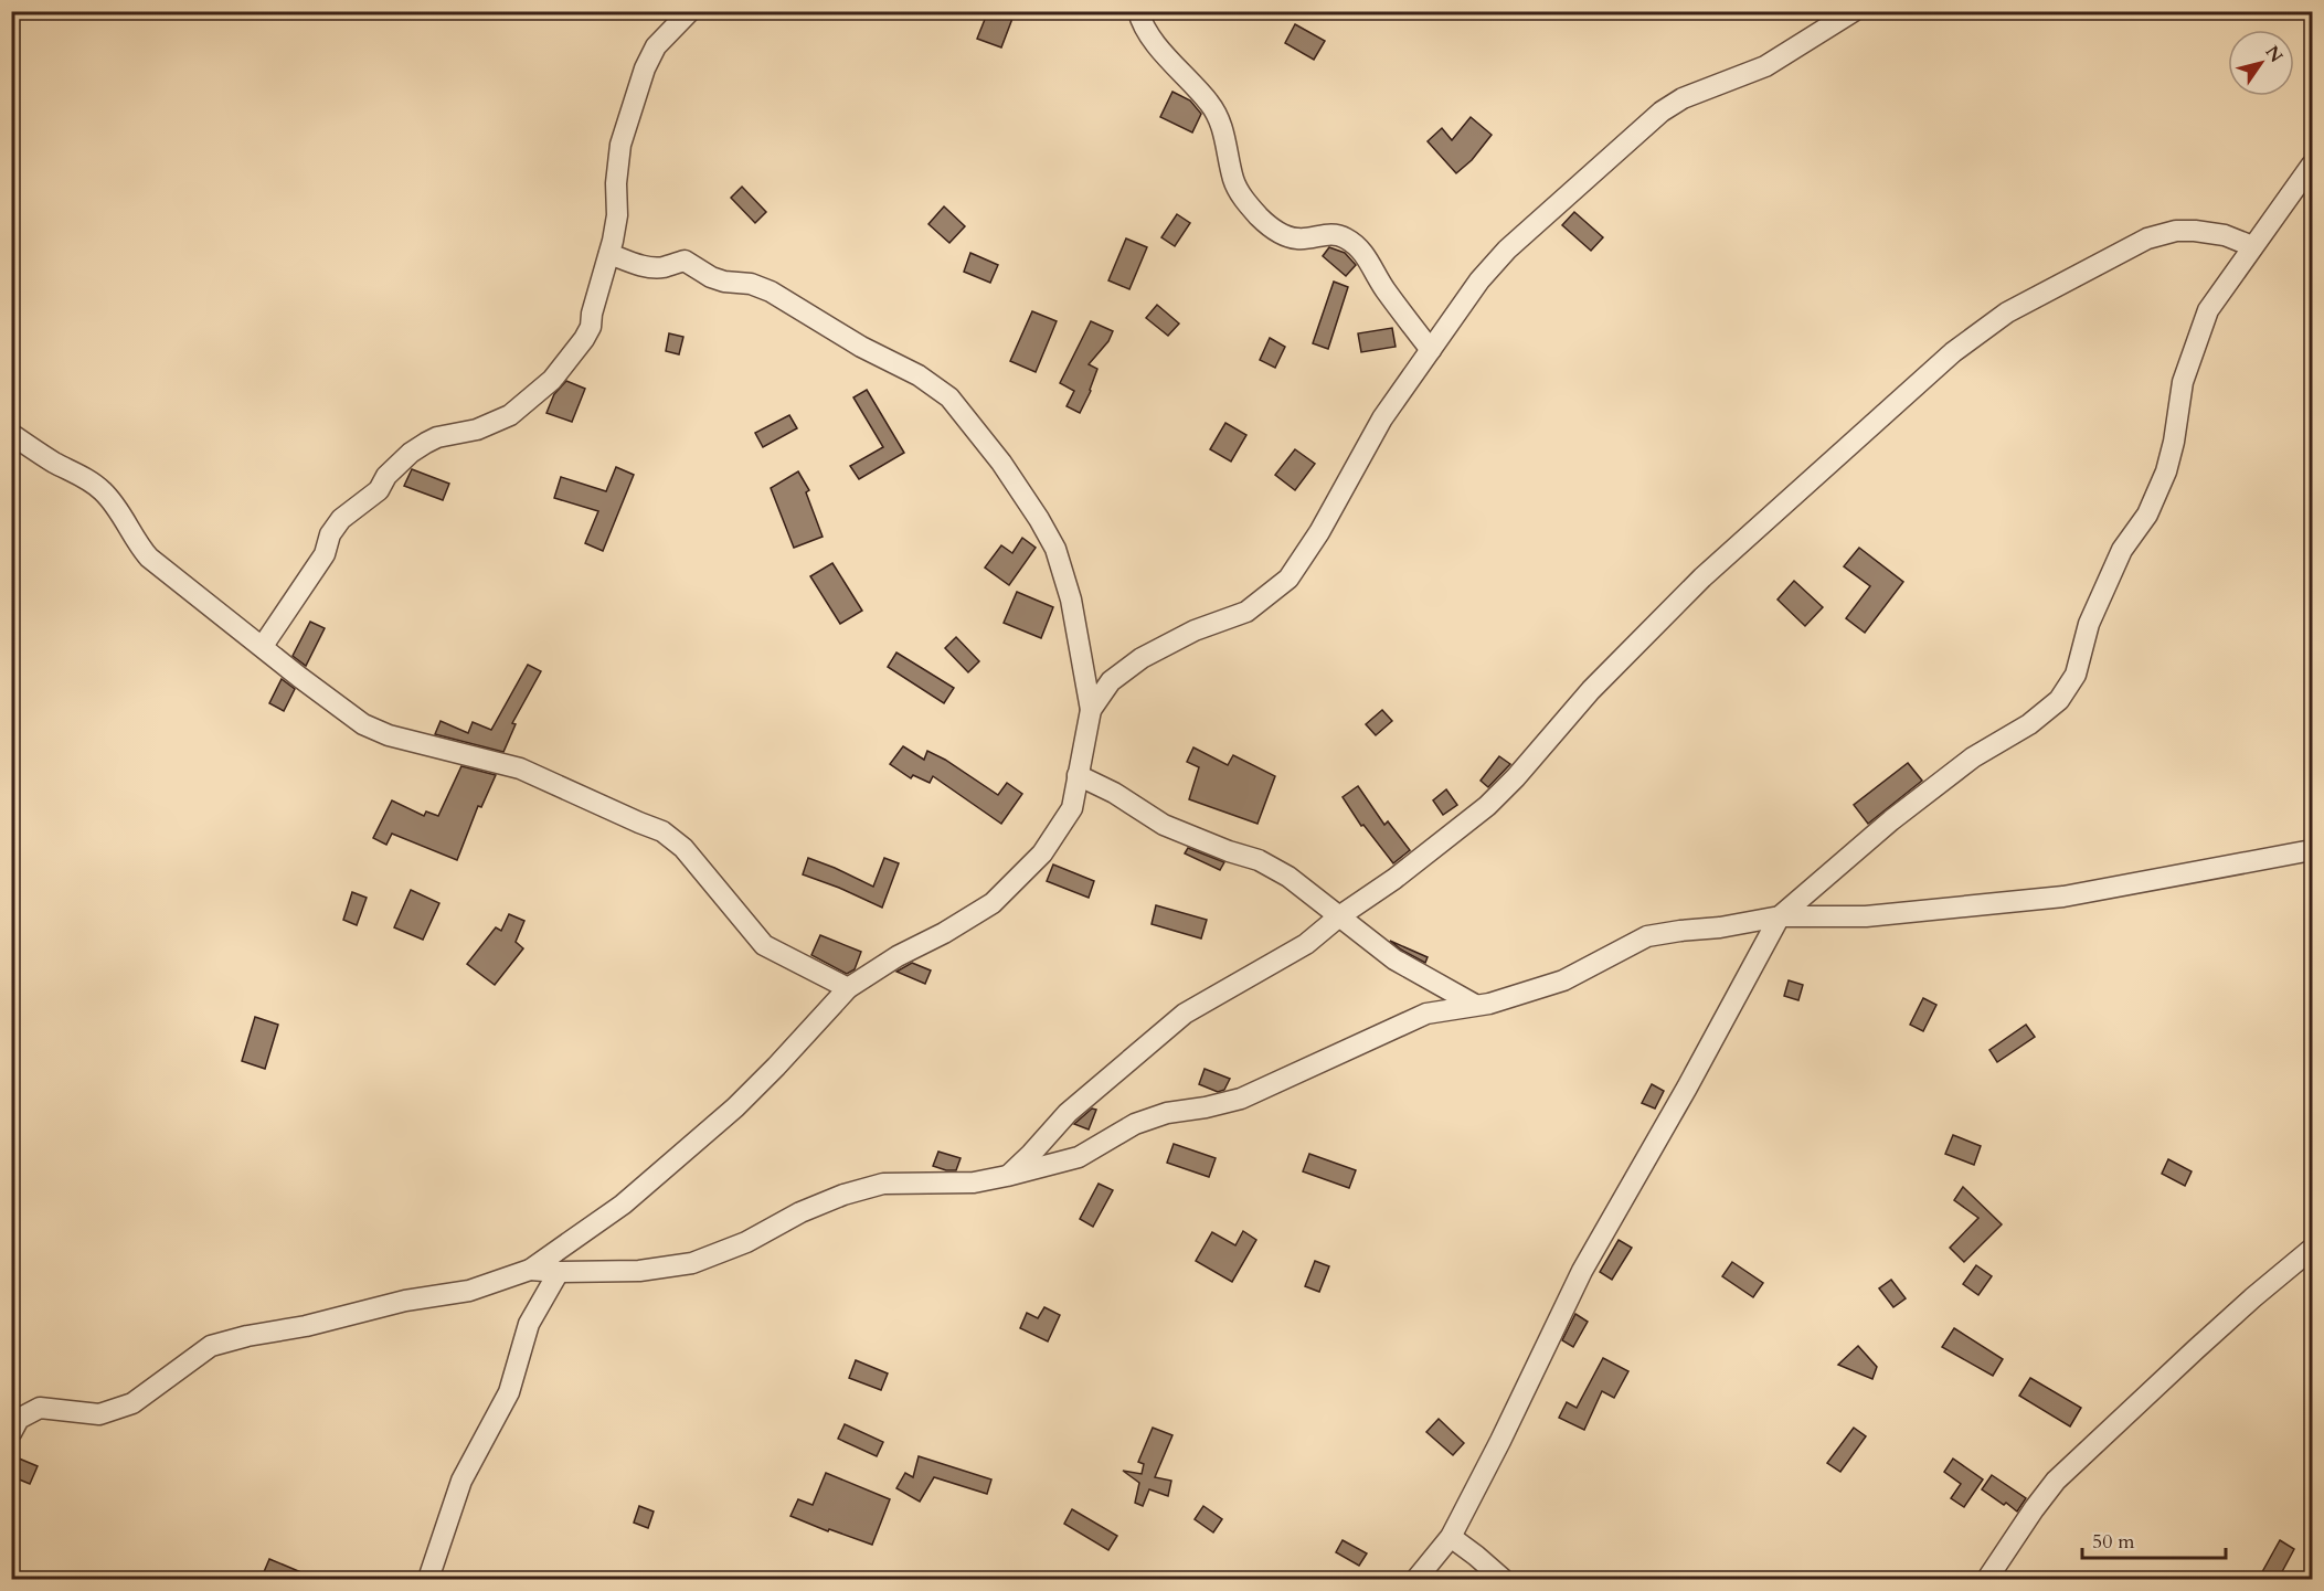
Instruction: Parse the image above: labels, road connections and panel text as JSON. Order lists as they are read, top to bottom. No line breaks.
{"scale_bar":"50 m","north":"top right"}
